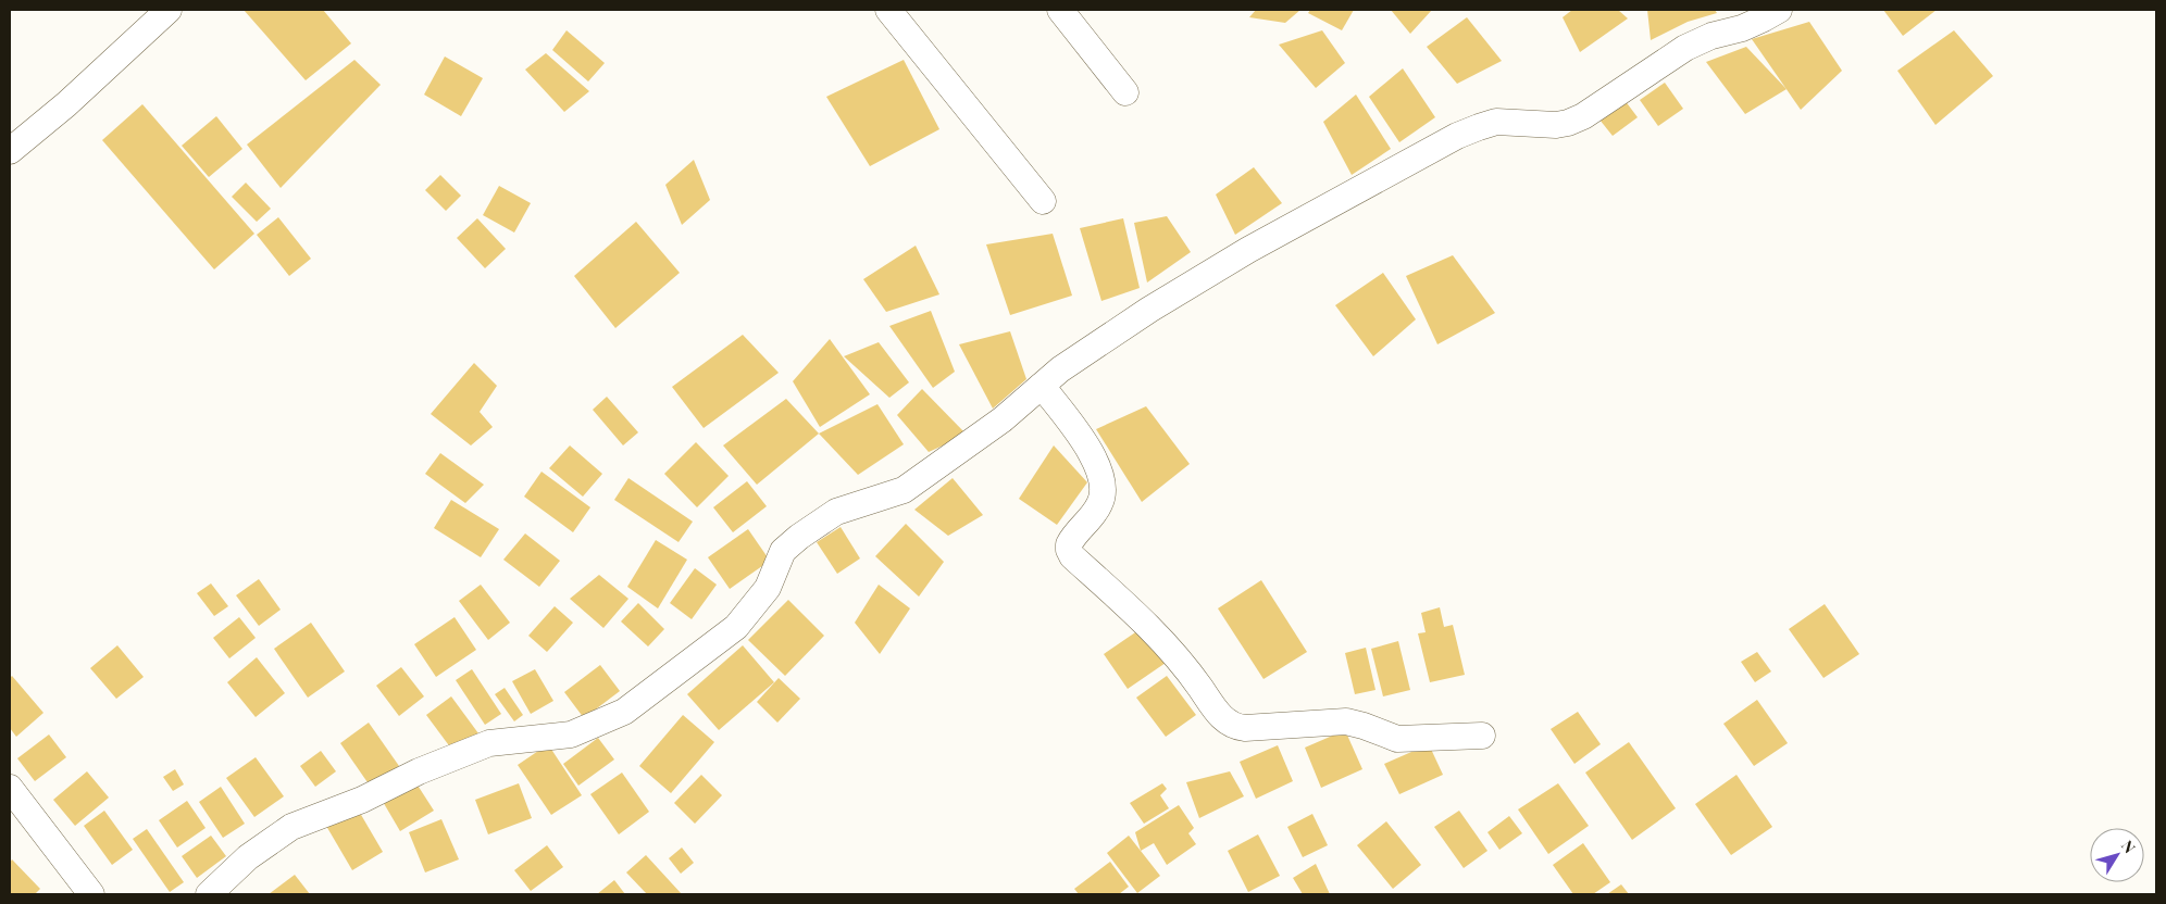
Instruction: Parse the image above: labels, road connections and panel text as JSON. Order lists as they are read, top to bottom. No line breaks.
{"north":"top right"}
